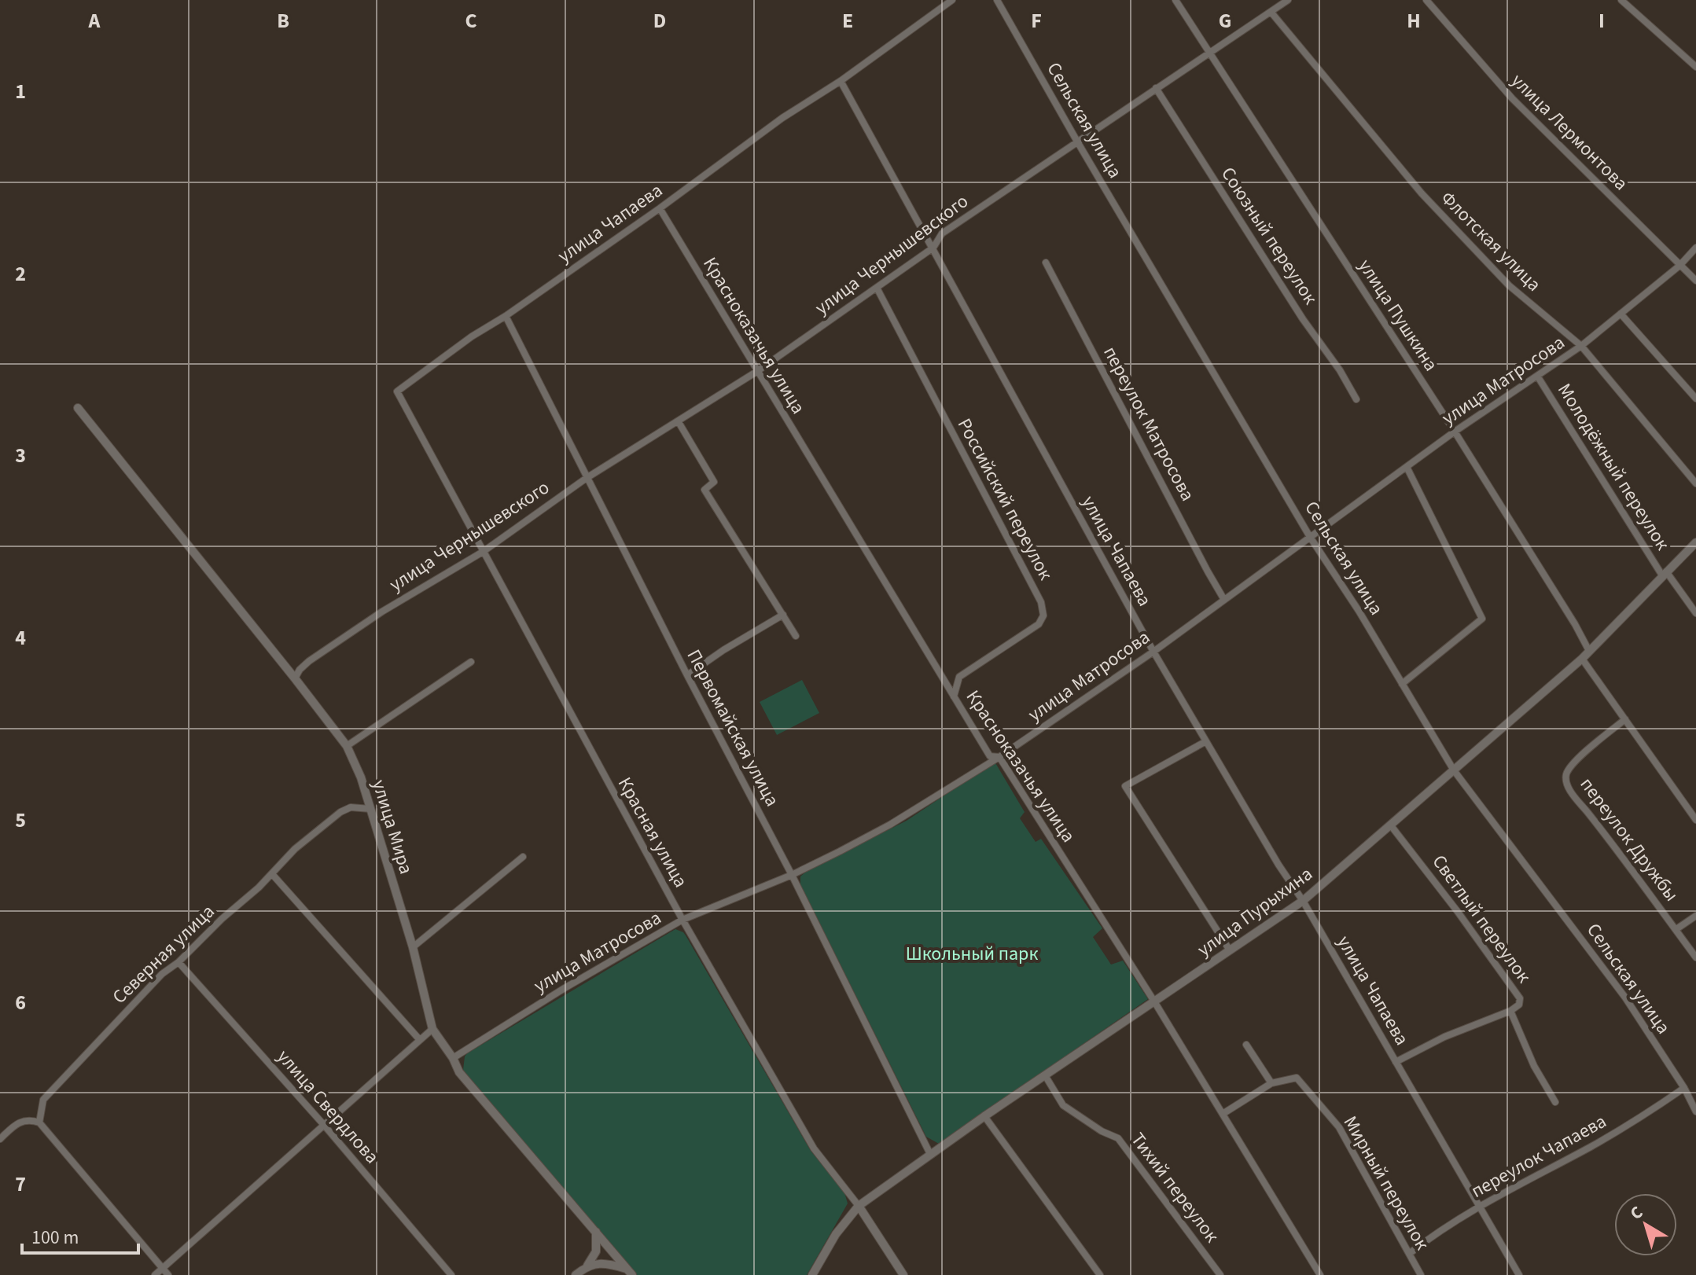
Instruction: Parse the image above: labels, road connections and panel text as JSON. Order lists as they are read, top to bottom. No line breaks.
{"streets":{"street":["Сельская улица","улица Лермонтова","улица Чапаева","Союзный переулок","Флотская улица","улица Чернышевского","улица Пушкина","Красноказачья улица","улица Матросова","переулок Матросова","Молодёжный переулок","Российский переулок","Первомайская улица","улица Мира","Красная улица","переулок Дружбы","улица Пурыхина","Светлый переулок","Северная улица","улица Свердлова","переулок Чапаева","Мирный переулок","Тихий переулок"]},"crossings":[["Сельская улица","улица Чернышевского"],["Сельская улица","улица Матросова"],["Сельская улица","улица Пурыхина"],["Сельская улица","переулок Чапаева"],["улица Лермонтова","улица Матросова"],["улица Чапаева","улица Чернышевского"],["улица Чапаева","Красноказачья улица"],["улица Чапаева","улица Матросова"],["улица Чапаева","Первомайская улица"],["улица Чапаева","Красная улица"],["улица Чапаева","улица Пурыхина"],["улица Чапаева","Светлый переулок"],["улица Чапаева","переулок Чапаева"],["Союзный переулок","улица Чернышевского"],["Флотская улица","улица Чернышевского"],["Флотская улица","улица Матросова"],["улица Чернышевского","улица Пушкина"],["улица Чернышевского","Красноказачья улица"],["улица Чернышевского","Российский переулок"],["улица Чернышевского","Первомайская улица"],["улица Чернышевского","улица Мира"],["улица Чернышевского","Красная улица"],["улица Пушкина","улица Матросова"],["улица Пушкина","улица Пурыхина"],["Красноказачья улица","улица Матросова"],["Красноказачья улица","Российский переулок"],["Красноказачья улица","улица Пурыхина"],["улица Матросова","переулок Матросова"],["улица Матросова","Молодёжный переулок"],["улица Матросова","Первомайская улица"],["улица Матросова","улица Мира"],["улица Матросова","Красная улица"],["Молодёжный переулок","улица Пурыхина"],["Первомайская улица","улица Пурыхина"],["улица Мира","Северная улица"],["Красная улица","улица Пурыхина"],["улица Пурыхина","Светлый переулок"],["улица Пурыхина","Тихий переулок"],["Северная улица","улица Свердлова"],["переулок Чапаева","Мирный переулок"]],"parks":["Школьный парк"],"scale_bar":"100 m","north":"top left","grid":{"columns":["A","B","C","D","E","F","G","H","I"],"rows":["1","2","3","4","5","6","7"]}}
